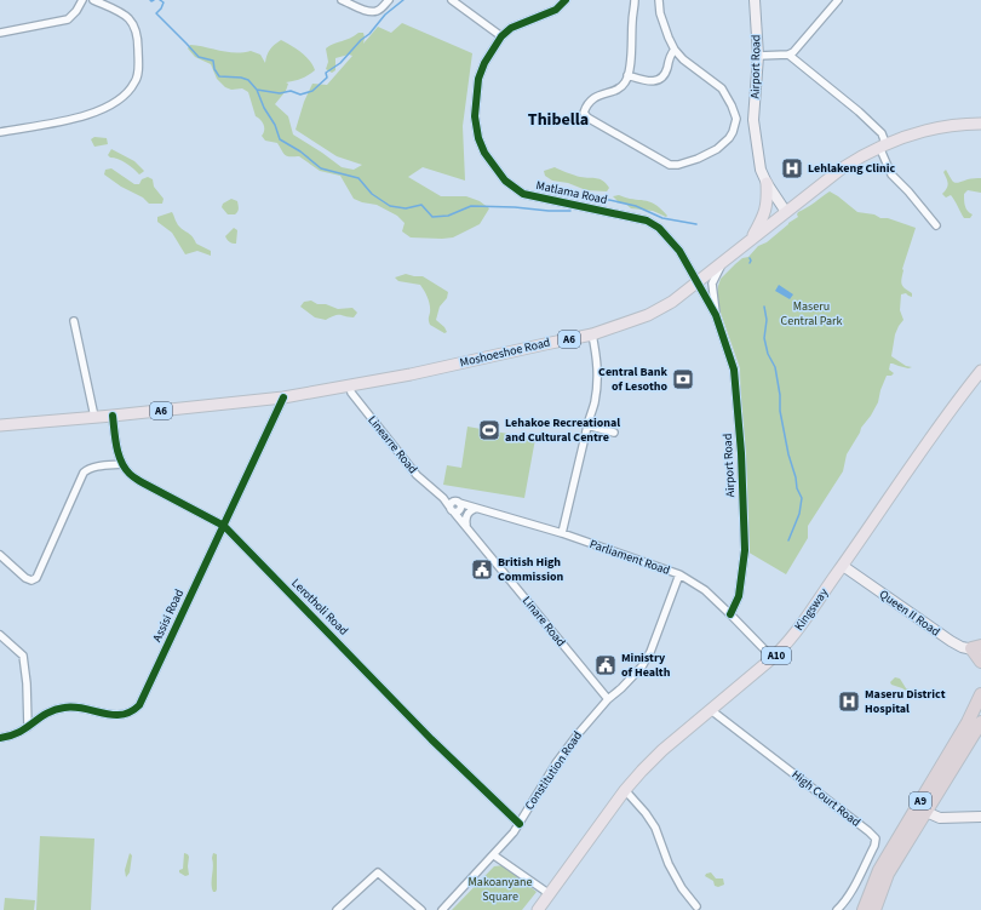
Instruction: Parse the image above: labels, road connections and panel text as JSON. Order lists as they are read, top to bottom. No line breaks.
{"streets":{"highway":["A9"],"main road":["Airport Road","A6","Moshoeshoe Road","Kingsway","Queen II Road","A10"],"street":["Matlama Road","Linearre Road","Parliament Road","Lerotholi Road","Assisi Road","Linare Road","Constitution Road","High Court Road"]},"crossings":[["Airport Road","Matlama Road"],["Airport Road","Moshoeshoe Road"],["Airport Road","Parliament Road"],["Matlama Road","Moshoeshoe Road"],["Moshoeshoe Road","Linearre Road"],["Moshoeshoe Road","Assisi Road"],["Linearre Road","Parliament Road"],["Linearre Road","Linare Road"],["Parliament Road","Kingsway"],["Parliament Road","Linare Road"],["Parliament Road","Constitution Road"],["Lerotholi Road","Assisi Road"],["Lerotholi Road","Constitution Road"],["Kingsway","Queen II Road"],["Kingsway","High Court Road"],["Linare Road","Constitution Road"]],"districts":["Thibella"],"parks":["Maseru Central Park","Makoanyane Square"],"places":{"hospital":["Lehlakeng Clinic","Maseru District Hospital"],"bank":["Central Bank of Lesotho"],"sports":["Lehakoe Recreational and Cultural Centre"],"public building":["British High Commission","Ministry of Health"]}}
